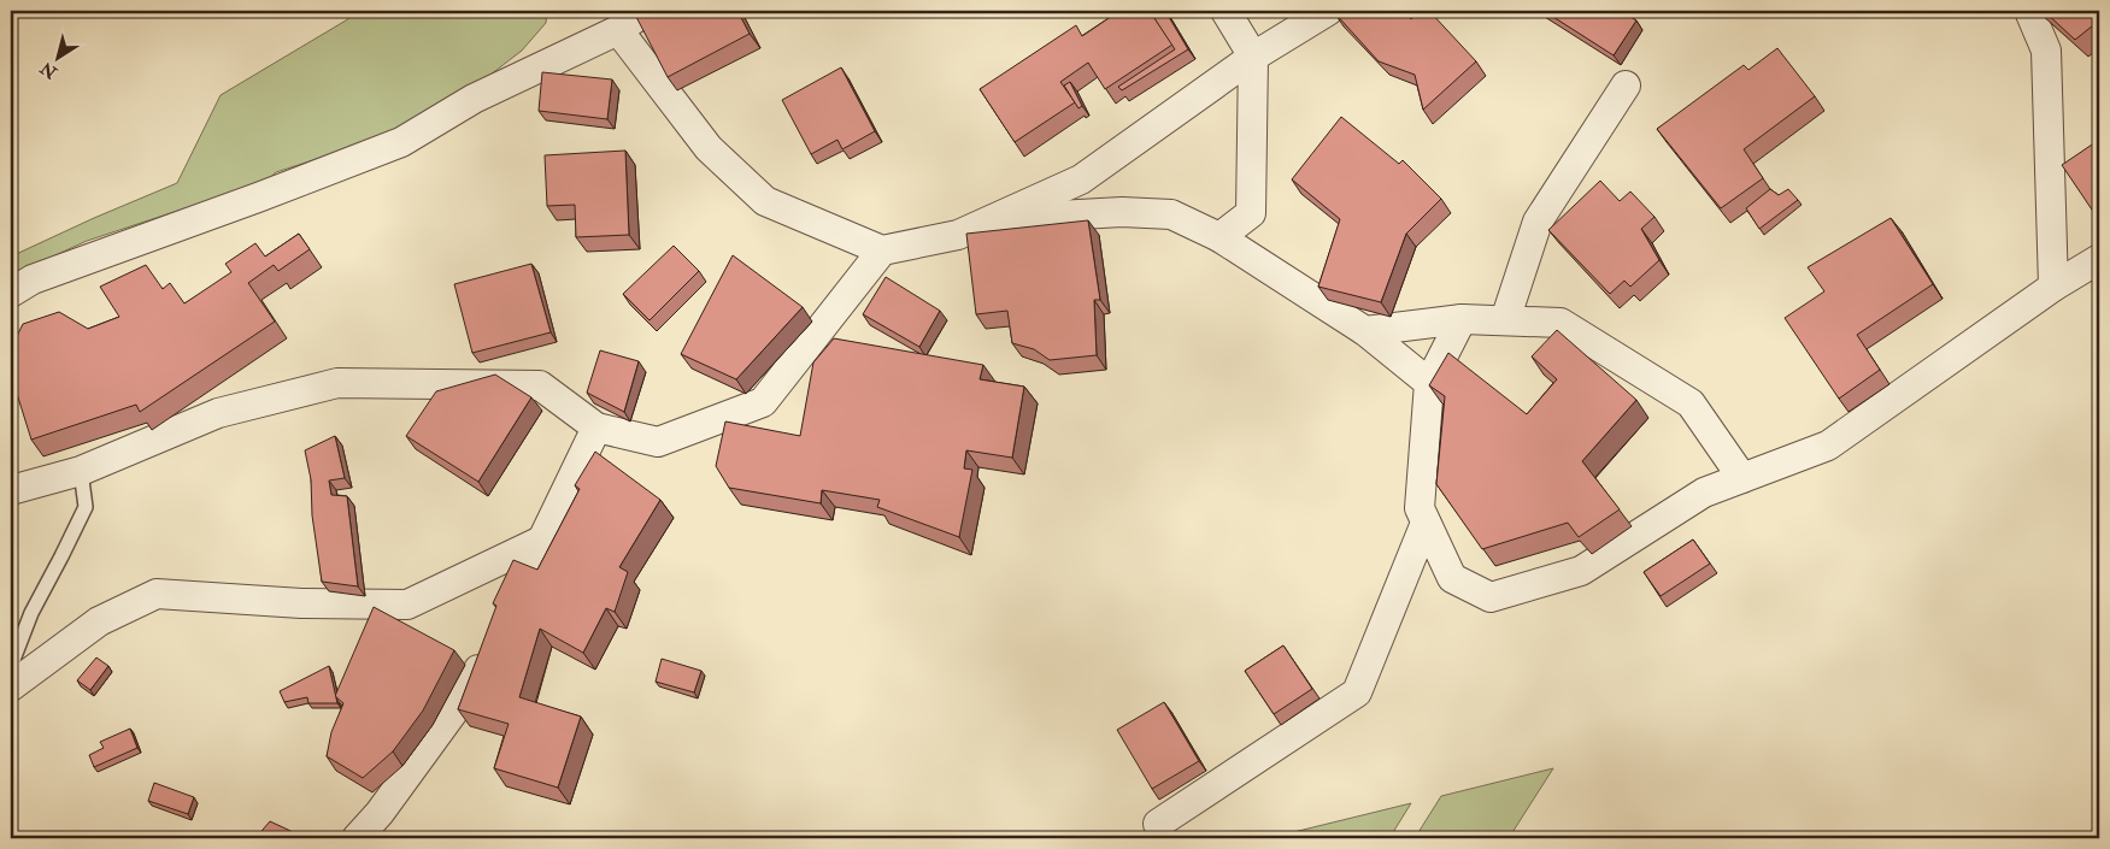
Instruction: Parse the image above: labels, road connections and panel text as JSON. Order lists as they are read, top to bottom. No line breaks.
{"north":"bottom left"}
